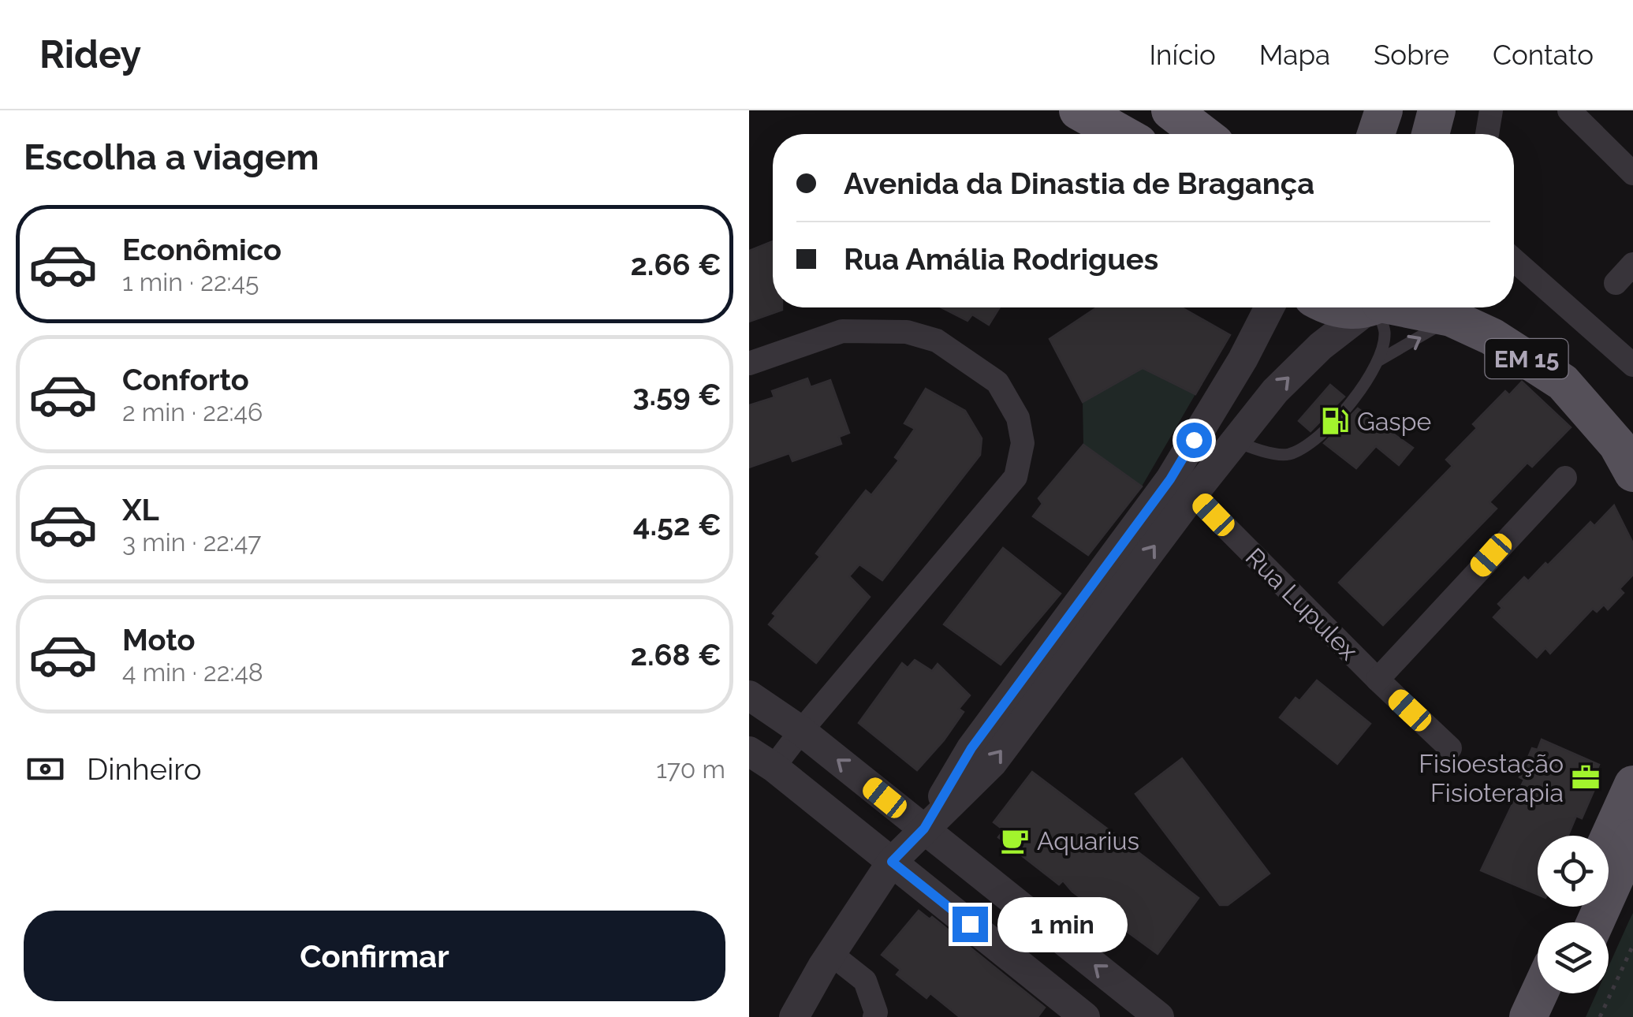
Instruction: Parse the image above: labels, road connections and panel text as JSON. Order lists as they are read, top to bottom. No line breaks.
{"streets":{"main road":["EM 15"],"street":["Rua Lupulex"]},"places":{"fuel station":["Gaspe"],"office":["Fisioestação Fisioterapia"],"cafe":["Aquarius"]},"page":{"header":"Ridey","nav":["Início","Mapa","Sobre","Contato"],"heading":"Escolha a viagem","banner":["Avenida da Dinastia de Bragança","Rua Amália Rodrigues"],"list":[{"name":"Econômico","note":"1 min · 22:45","value":"2.66 €"},{"name":"Conforto","note":"2 min · 22:46","value":"3.59 €"},{"name":"XL","note":"3 min · 22:47","value":"4.52 €"},{"name":"Moto","note":"4 min · 22:48","value":"2.68 €"}],"pay":["Dinheiro","170 m"],"buttons":"Confirmar","bubble":"1 min"}}
